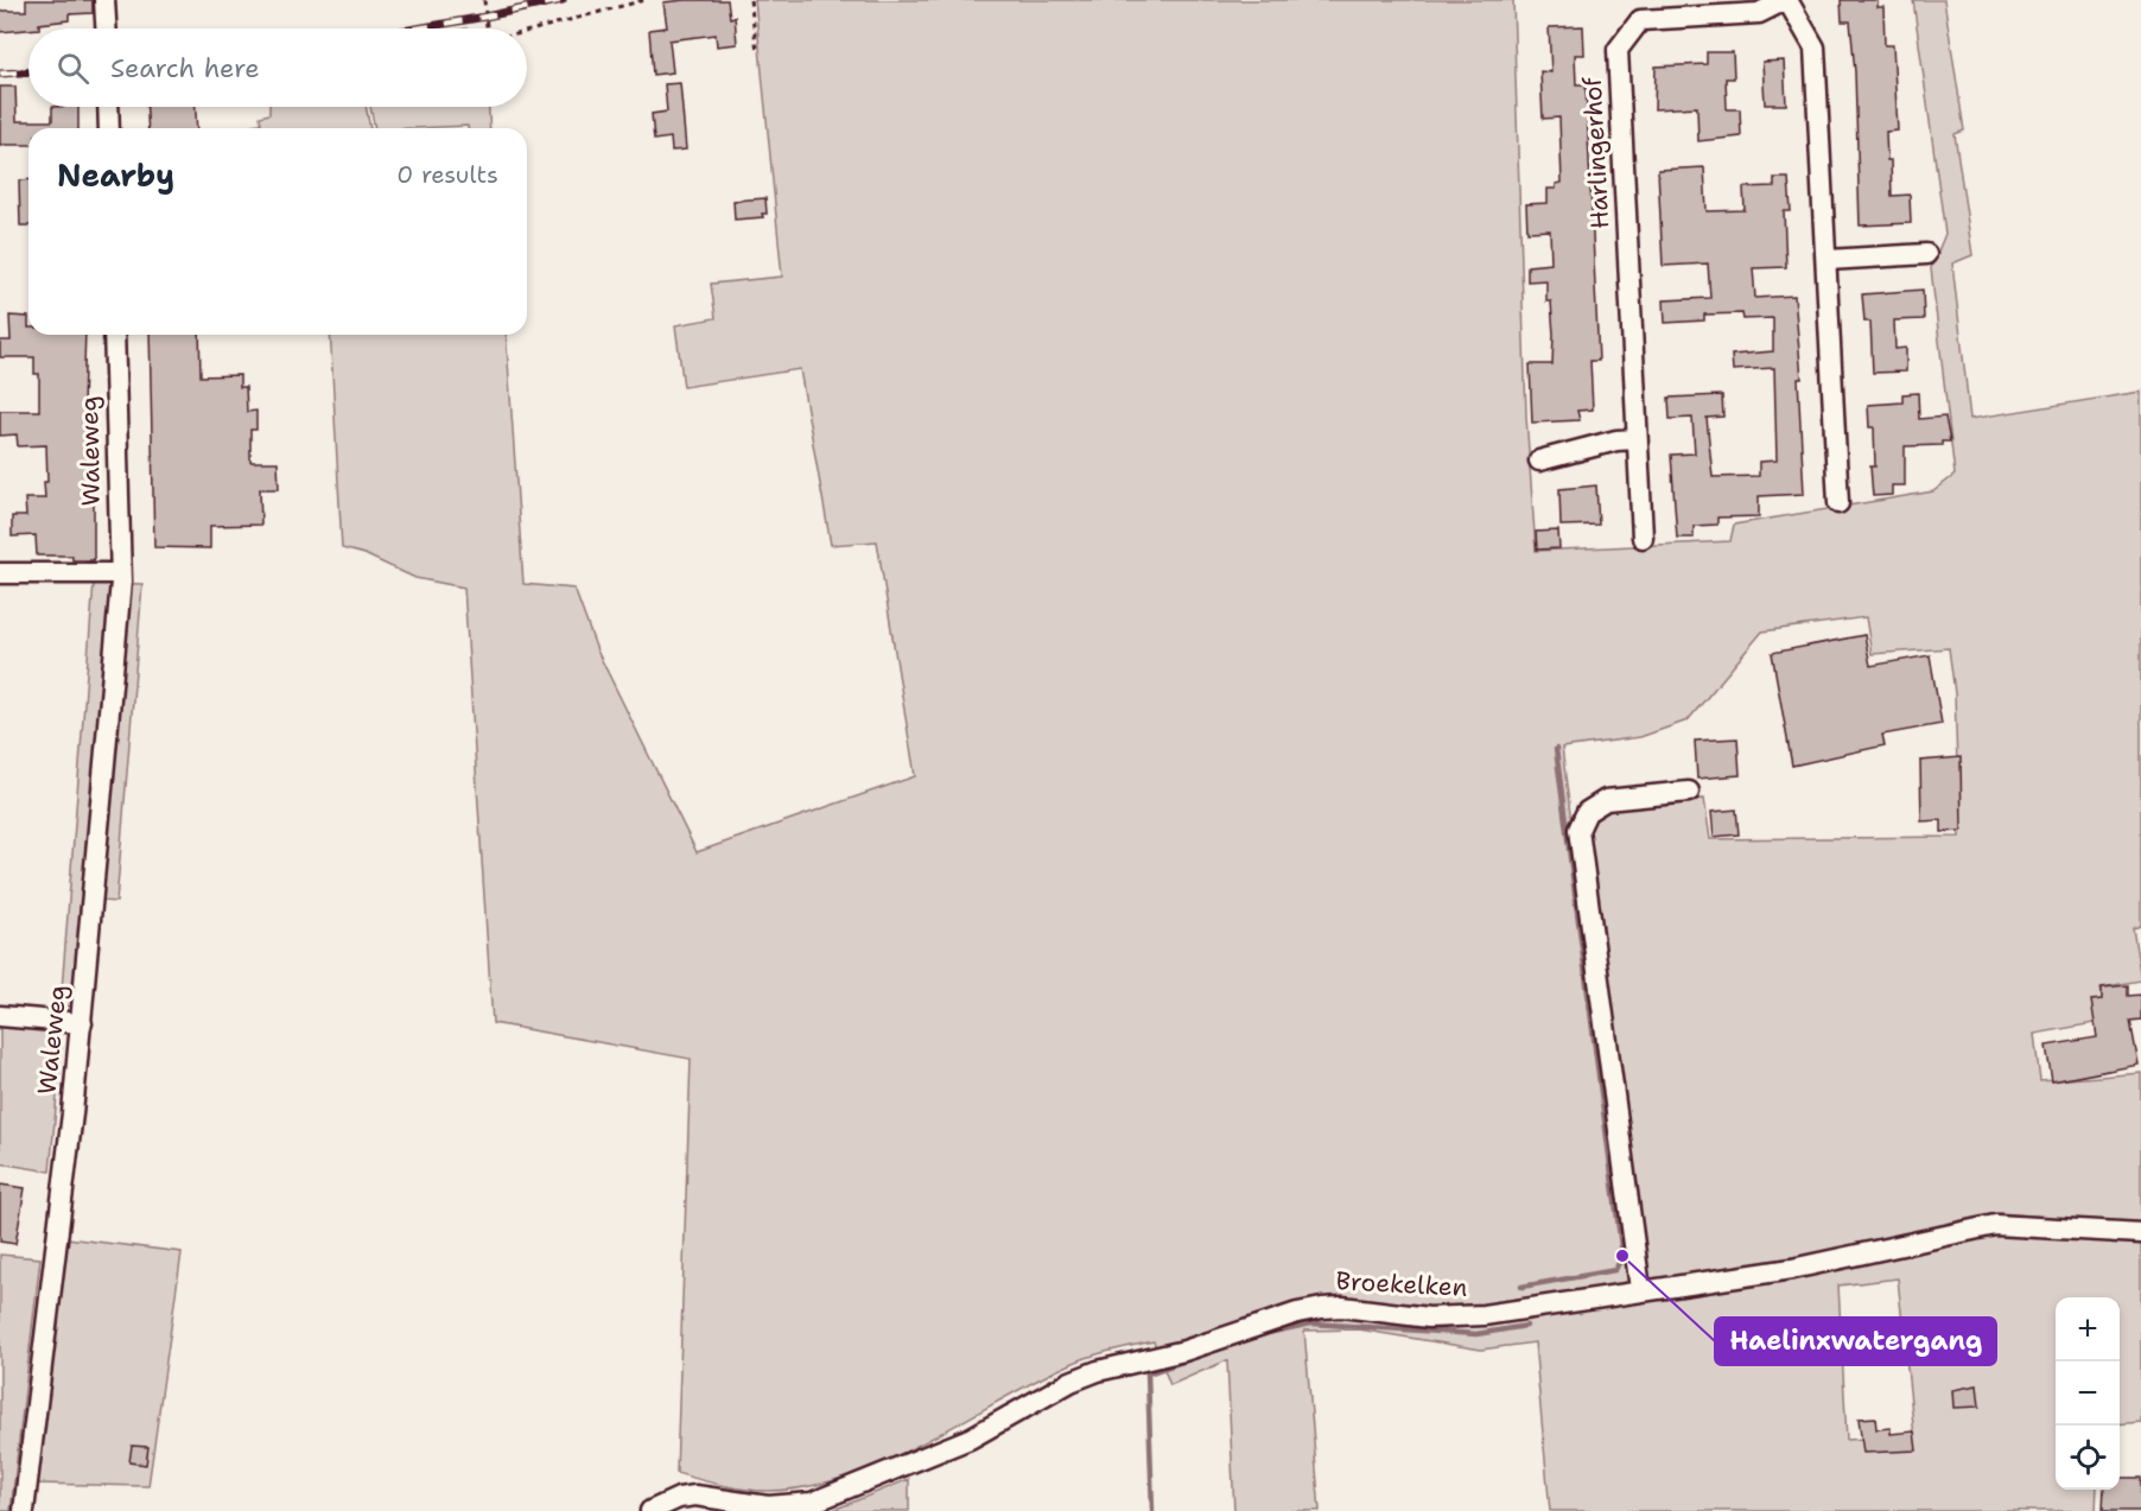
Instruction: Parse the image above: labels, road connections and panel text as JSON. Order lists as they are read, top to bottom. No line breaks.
{"streets":{"street":["Harlingerhof","Waleweg","Broekelken"]},"places":["Haelinxwatergang"],"page":{"search":"Search here","heading":["Nearby","0 results"],"map_buttons":["+","−"]}}
